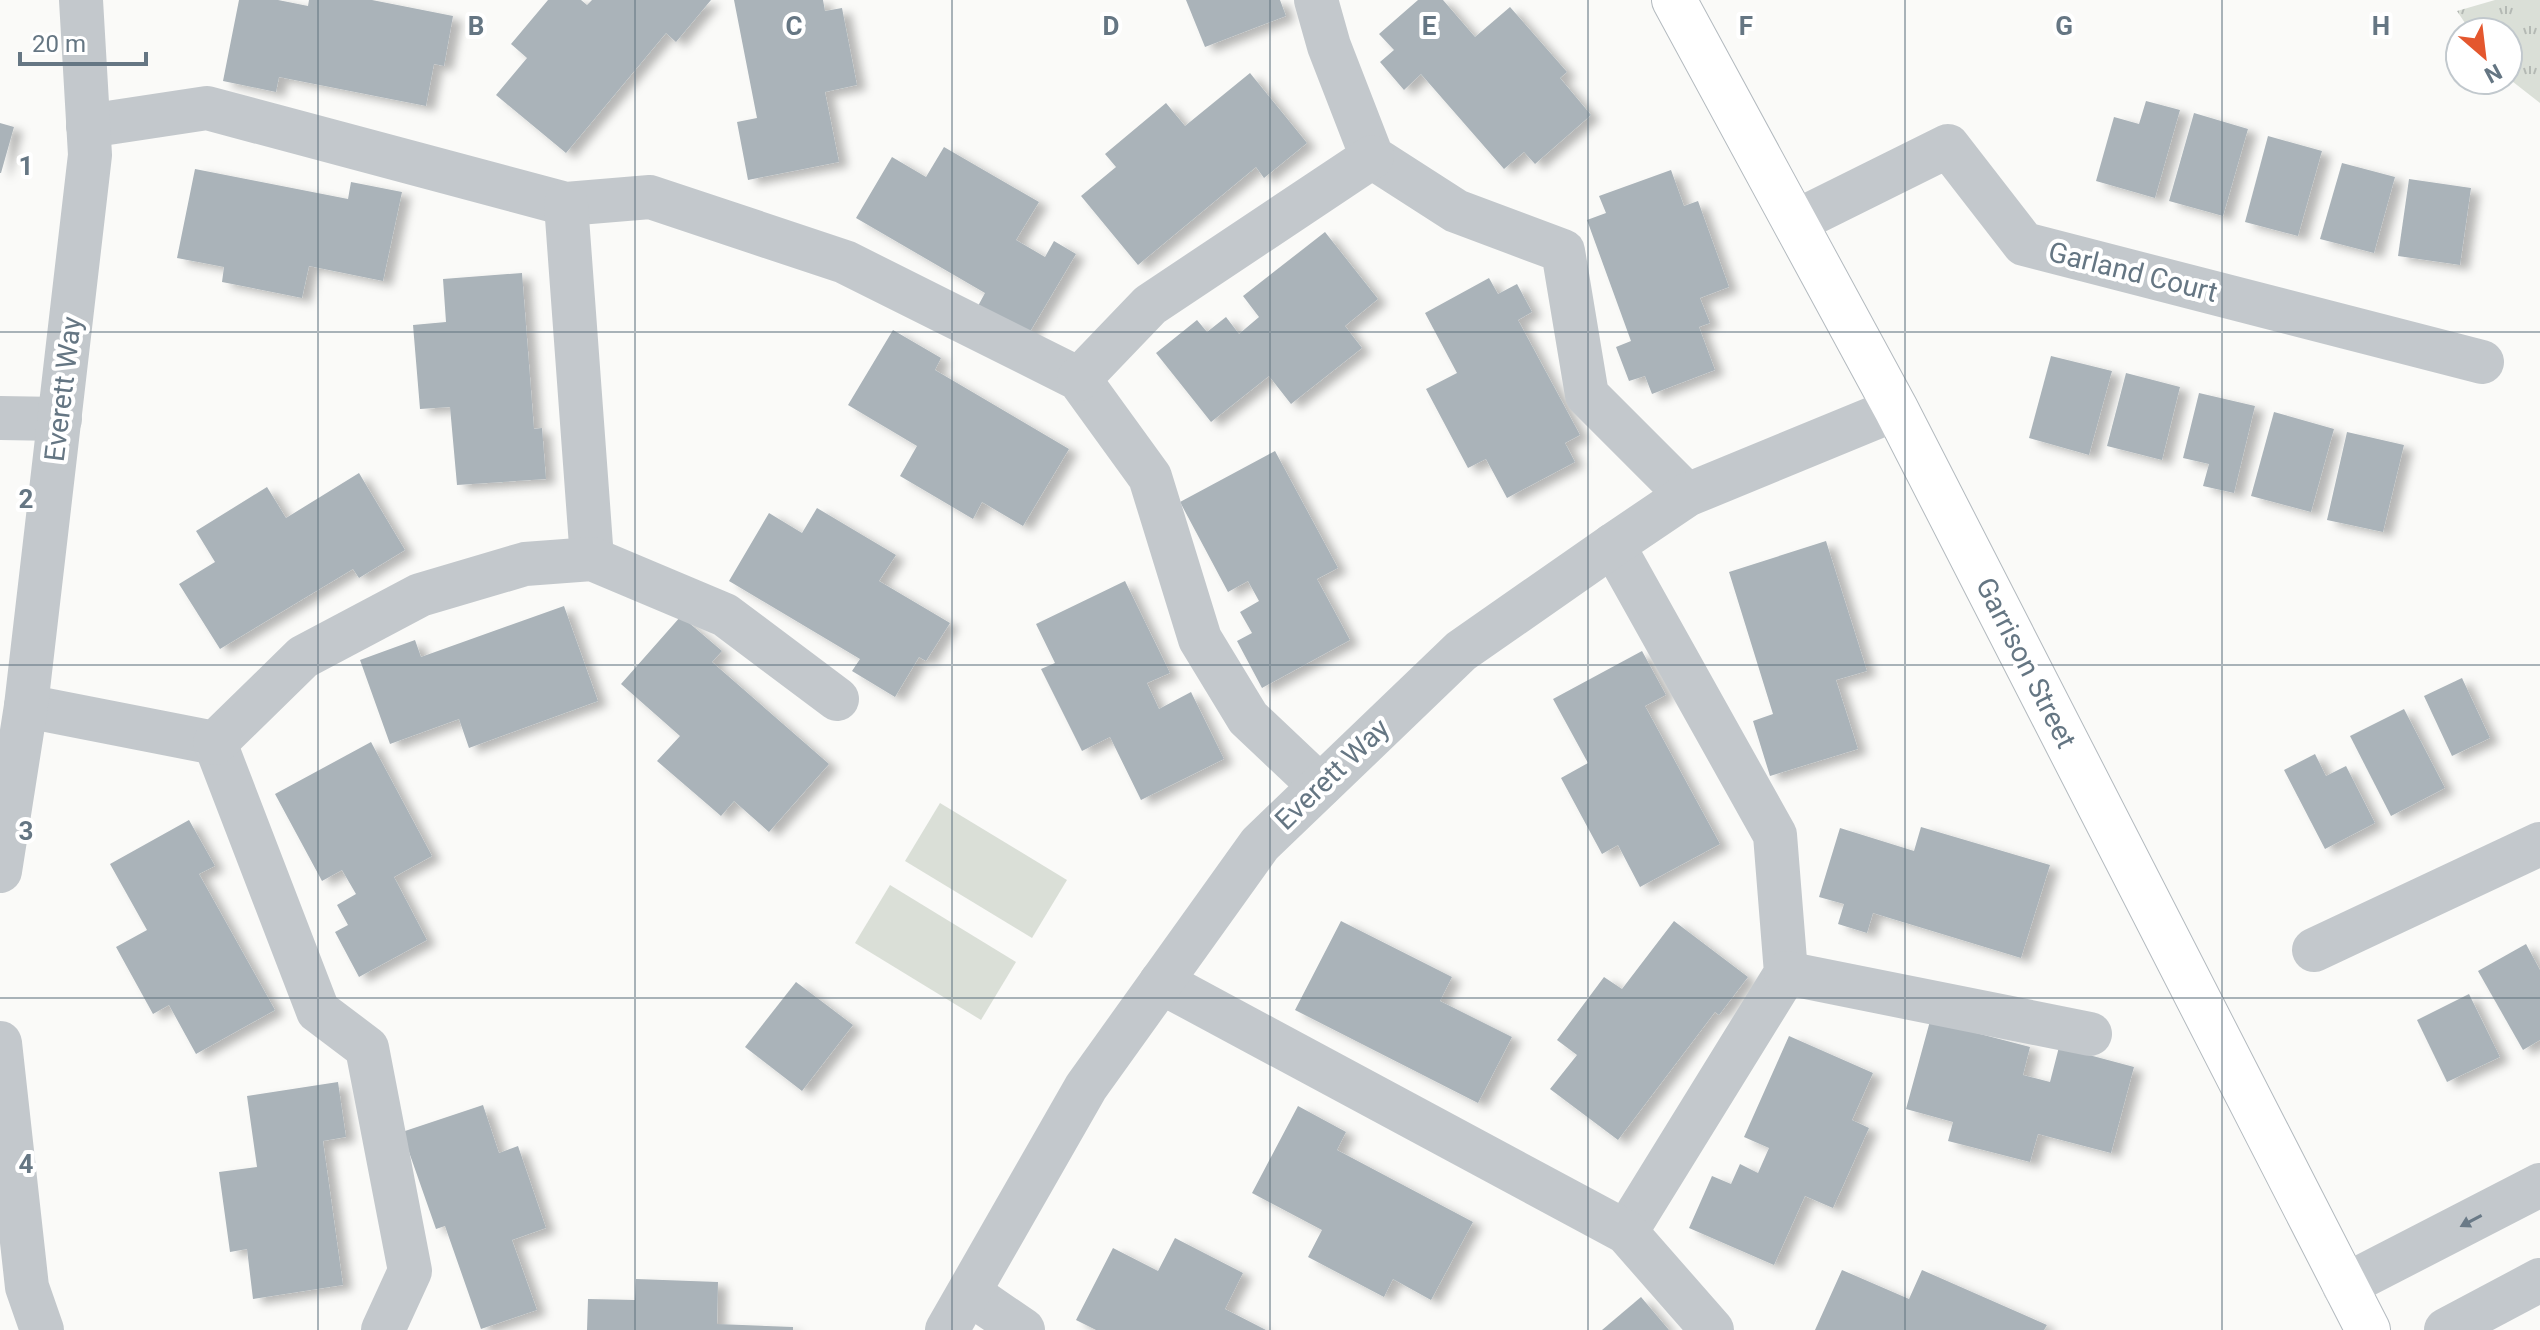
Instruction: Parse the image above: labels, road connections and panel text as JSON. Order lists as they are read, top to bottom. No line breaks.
{"streets":{"street":["Garland Court","Everett Way","Garrison Street"]},"crossings":[["Garland Court","Garrison Street"],["Everett Way","Garrison Street"]],"scale_bar":"20 m","north":"bottom right","grid":{"columns":["B","C","D","E","F","G","H"],"rows":["1","2","3","4"]}}
